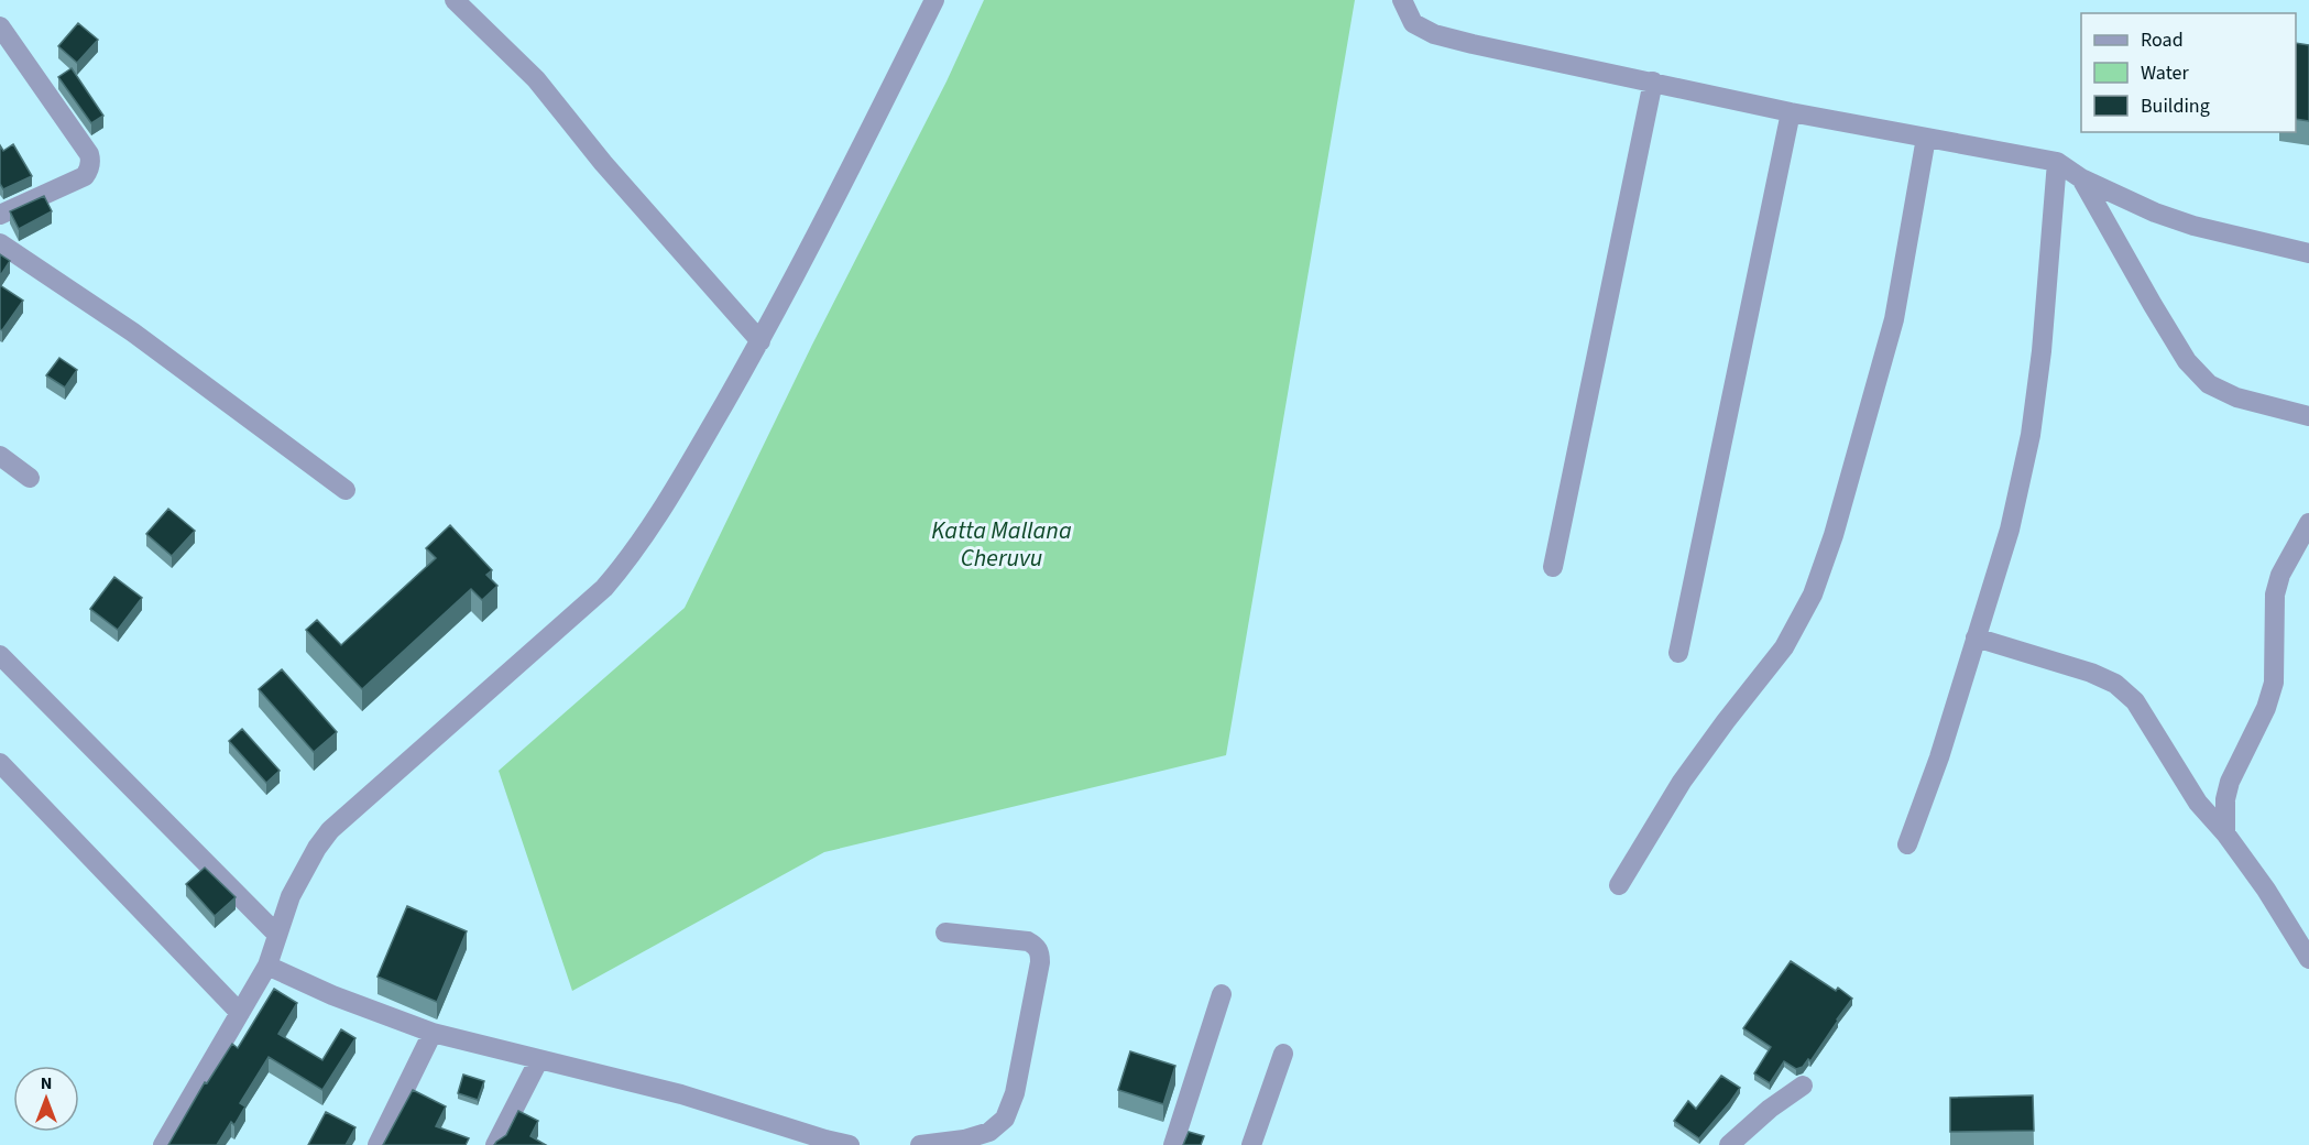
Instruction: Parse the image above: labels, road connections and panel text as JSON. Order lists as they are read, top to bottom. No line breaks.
{"water":["Katta Mallana Cheruvu"],"legend":["Road","Water","Building"],"north":"top"}
